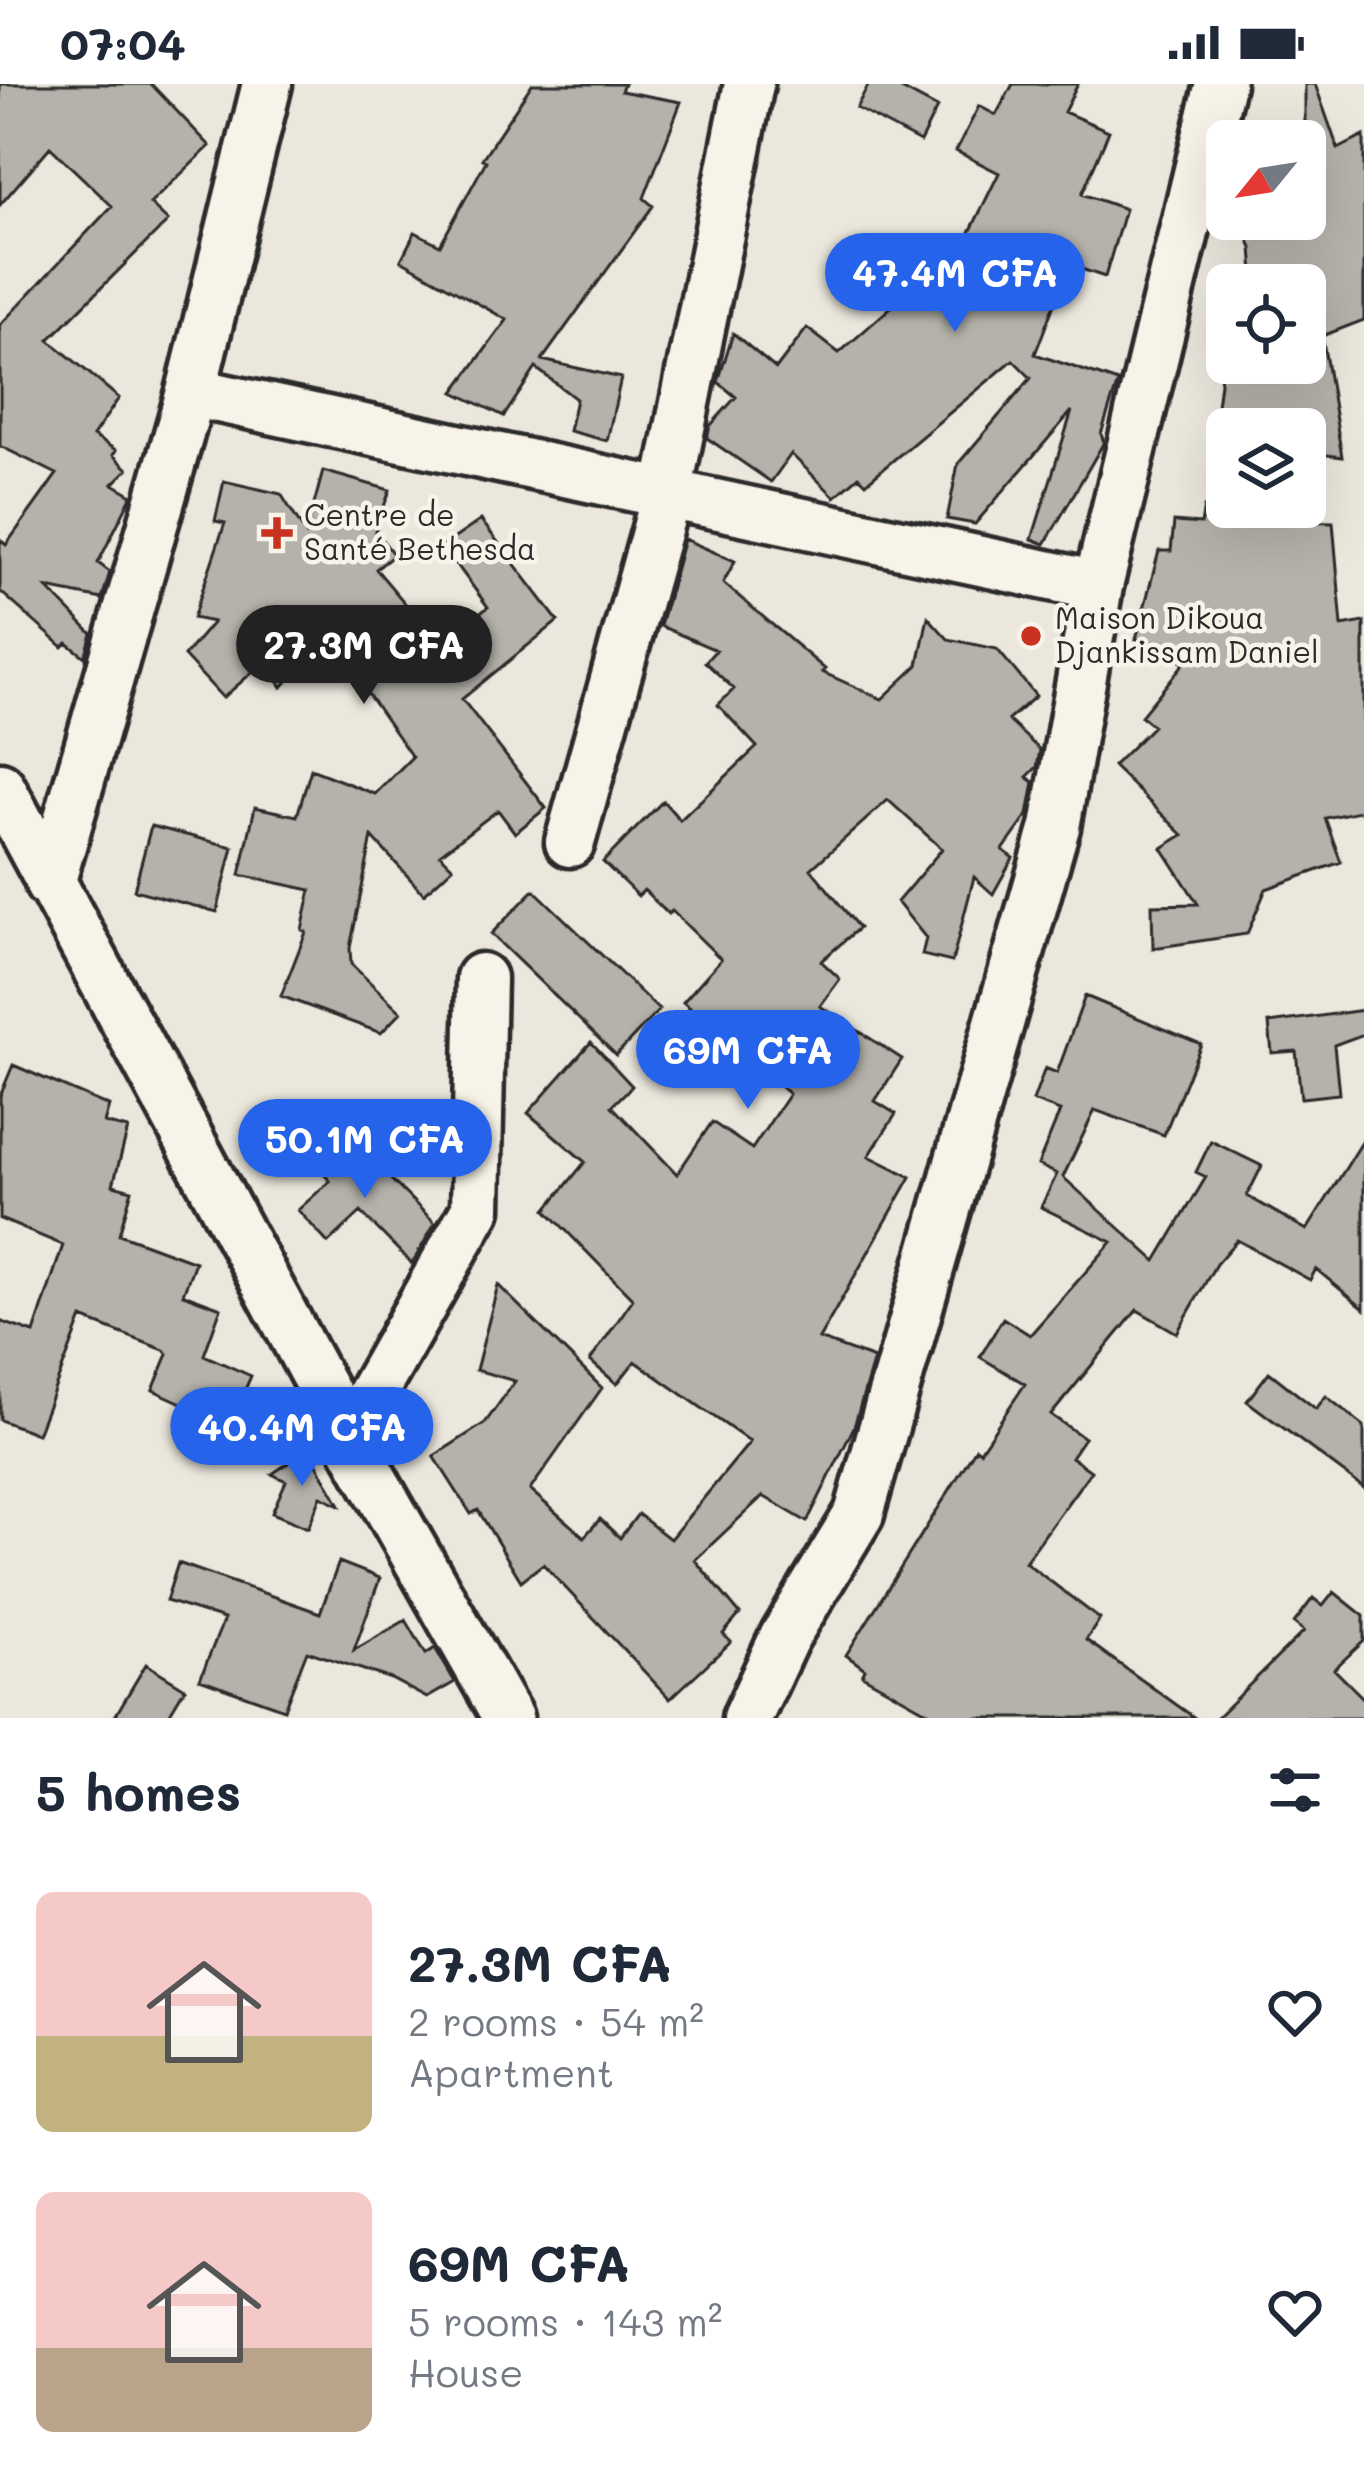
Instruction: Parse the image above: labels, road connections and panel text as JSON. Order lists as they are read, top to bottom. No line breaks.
{"places":{"health":["Centre de Santé Bethesda"],"other":["Maison Dikoua Djankissam Daniel"]},"north":"bottom left","page":{"status":"07:04","price":["47.4M CFA","27.3M CFA","69M CFA","50.1M CFA","40.4M CFA"],"heading":"5 homes","list":[{"name":"27.3M CFA","note":"2 rooms · 54 m² · Apartment"},{"name":"69M CFA","note":"5 rooms · 143 m² · House"}]}}
